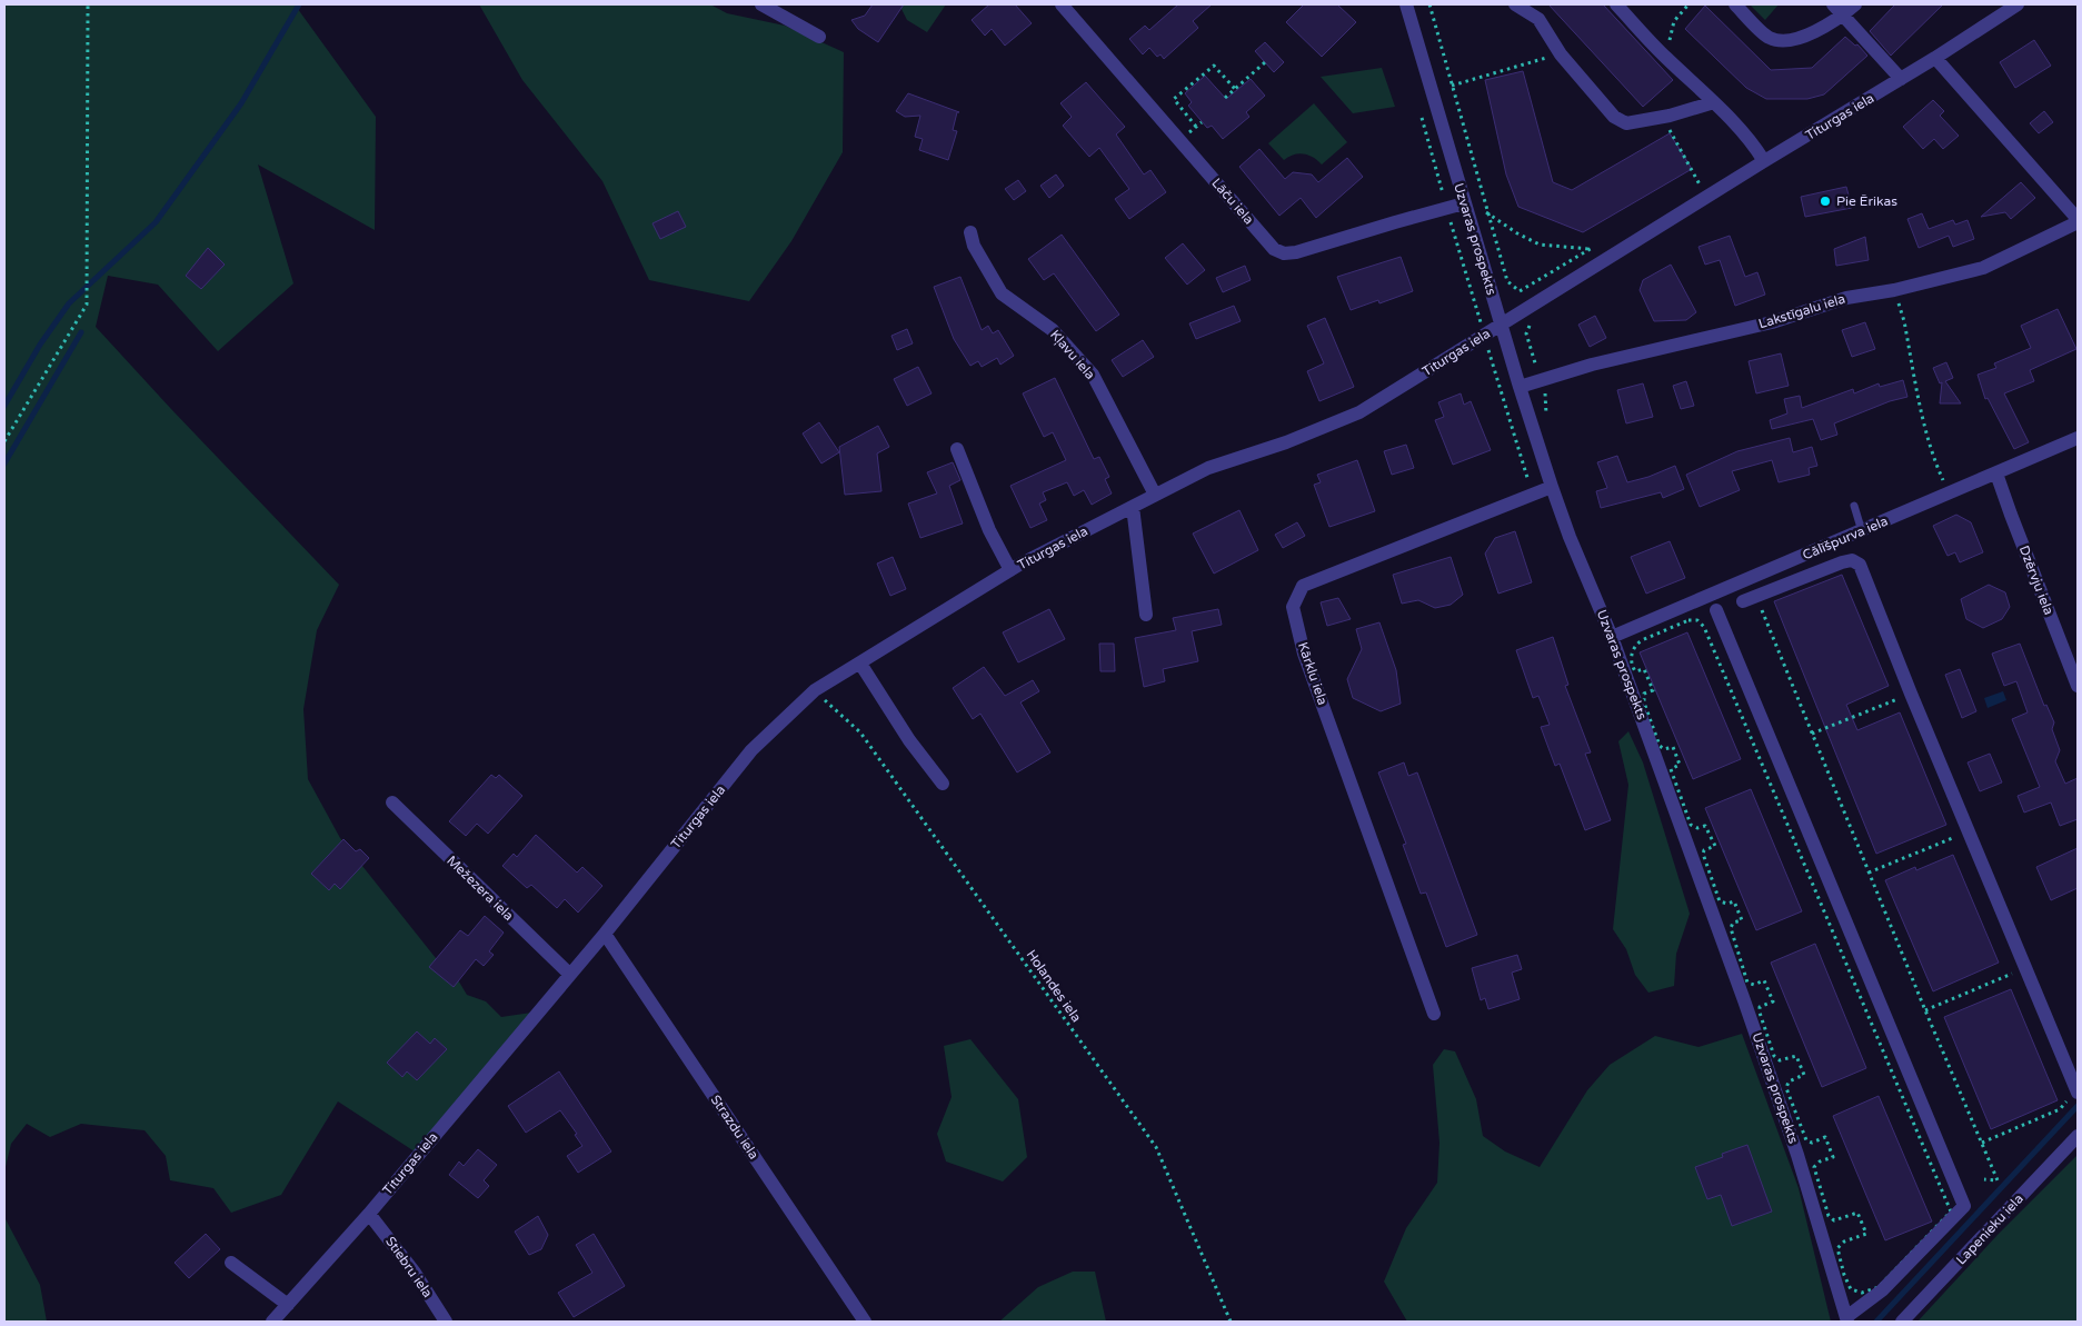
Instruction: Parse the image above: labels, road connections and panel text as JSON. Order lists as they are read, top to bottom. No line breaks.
{"streets":{"street":["Titurgas iela","Lāču iela","Uzvaras prospekts","Lakstīgalu iela","Kļavu iela","Cālīšpurva iela","Dzērvju iela","Kārklu iela","Mežezera iela","Strazdu iela","Lapenieku iela","Stiebru iela"],"path":["Holandes iela"]},"crossings":[["Titurgas iela","Uzvaras prospekts"],["Titurgas iela","Kļavu iela"],["Titurgas iela","Mežezera iela"],["Titurgas iela","Holandes iela"],["Titurgas iela","Strazdu iela"],["Titurgas iela","Stiebru iela"],["Lāču iela","Uzvaras prospekts"],["Uzvaras prospekts","Lakstīgalu iela"],["Uzvaras prospekts","Cālīšpurva iela"],["Uzvaras prospekts","Kārklu iela"],["Cālīšpurva iela","Dzērvju iela"]],"places":["Pie Ērikas"]}
